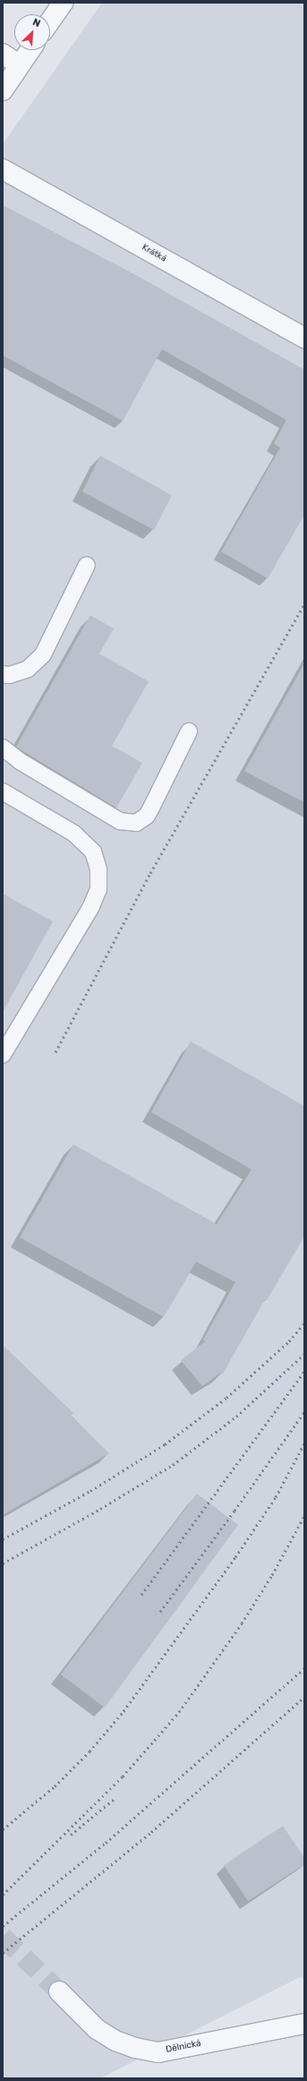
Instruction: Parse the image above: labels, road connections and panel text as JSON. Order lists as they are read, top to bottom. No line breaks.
{"streets":{"street":["Krátká","Dělnická"]},"north":"top right"}
